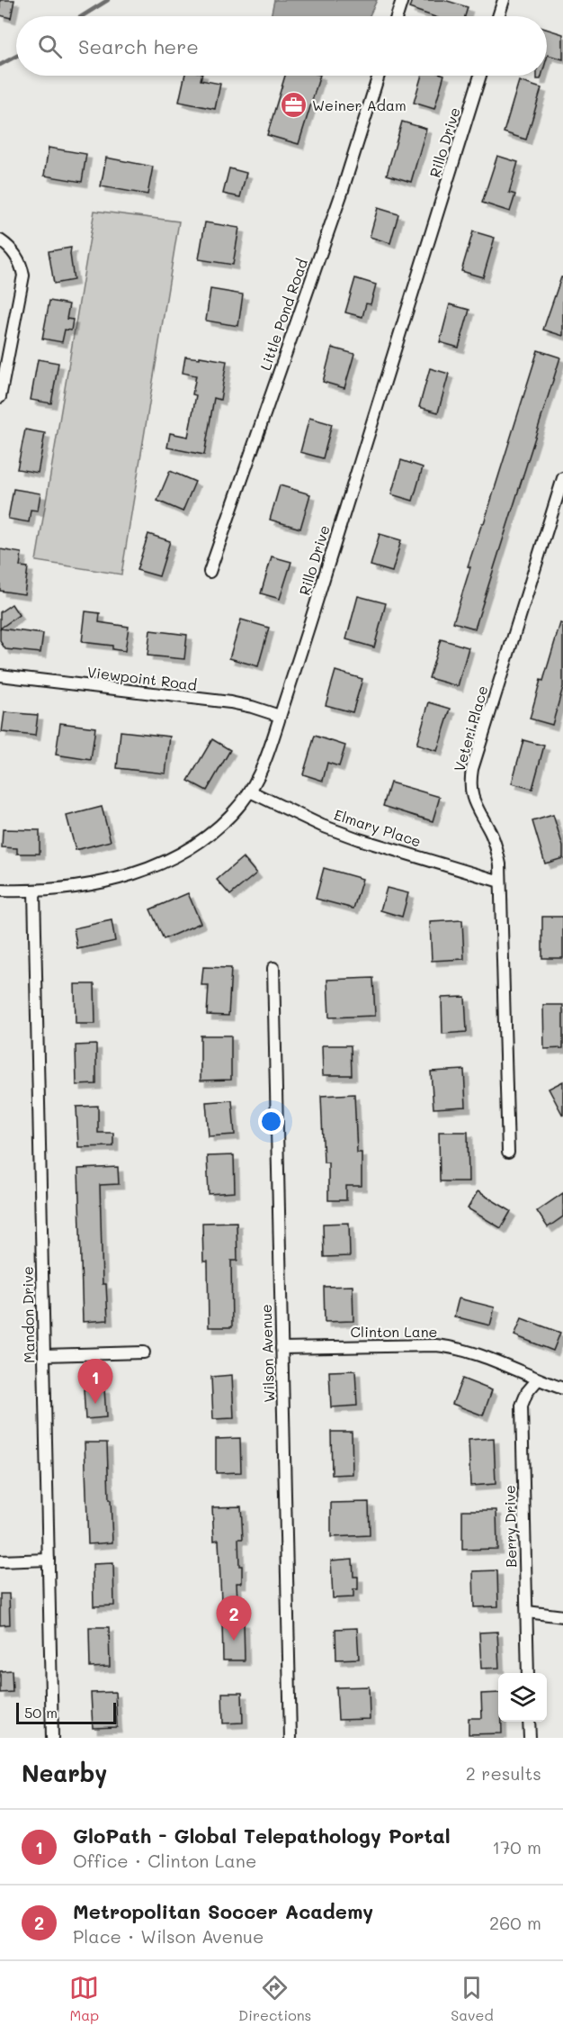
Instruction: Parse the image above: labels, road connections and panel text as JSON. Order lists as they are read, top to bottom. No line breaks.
{"streets":{"street":["Rillo Drive","Little Pond Road","Viewpoint Road","Veteri Place","Elmary Place","Mandon Drive","Clinton Lane","Wilson Avenue","Berry Drive"]},"crossings":[["Rillo Drive","Viewpoint Road"],["Rillo Drive","Elmary Place"],["Rillo Drive","Mandon Drive"],["Veteri Place","Elmary Place"],["Clinton Lane","Wilson Avenue"],["Clinton Lane","Berry Drive"]],"places":{"office":["Weiner Adam"]},"scale_bar":"50 m","page":{"search":"Search here","pins":["1","2"],"scale":"50 m","heading":["Nearby","2 results"],"list":[{"mark":"1","name":"GloPath - Global Telepathology Portal","note":"Office · Clinton Lane","value":"170 m"},{"mark":"2","name":"Metropolitan Soccer Academy","note":"Place · Wilson Avenue","value":"260 m"}],"nav":["Map","Directions","Saved"]}}
